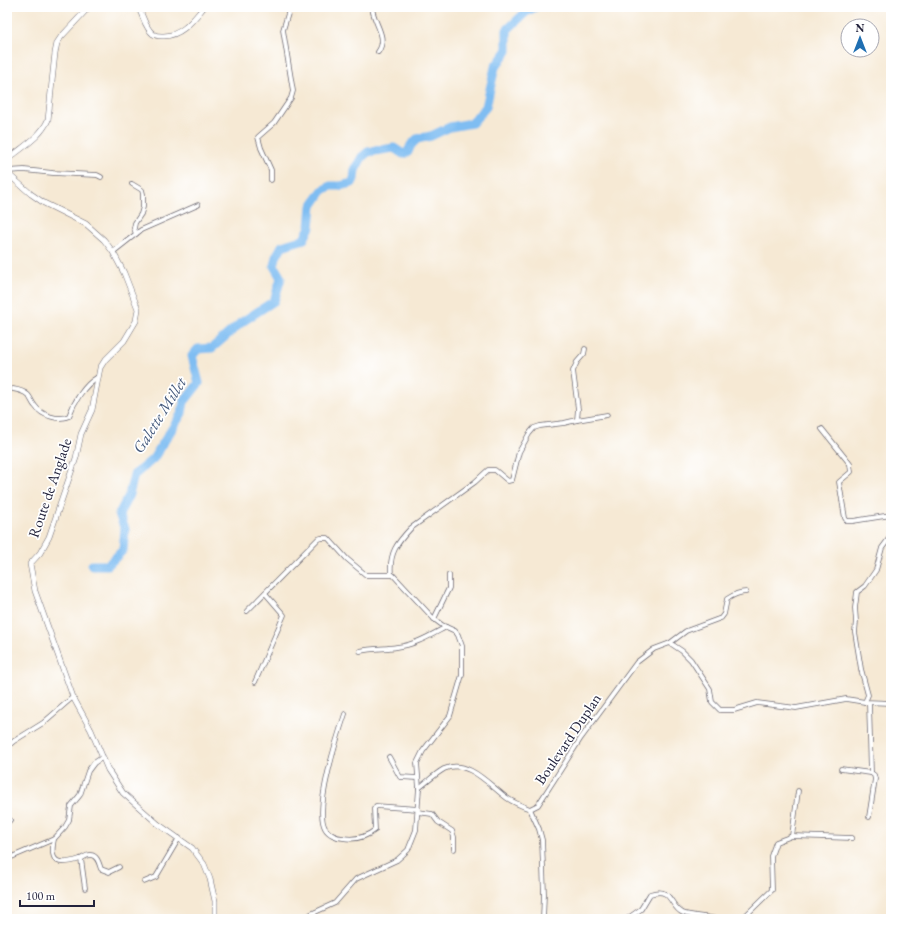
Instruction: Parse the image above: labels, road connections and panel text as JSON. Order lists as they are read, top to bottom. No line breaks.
{"streets":{"street":["Route de Anglade","Boulevard Duplan"]},"water":["Galette Millet"],"scale_bar":"100 m","north":"top"}
